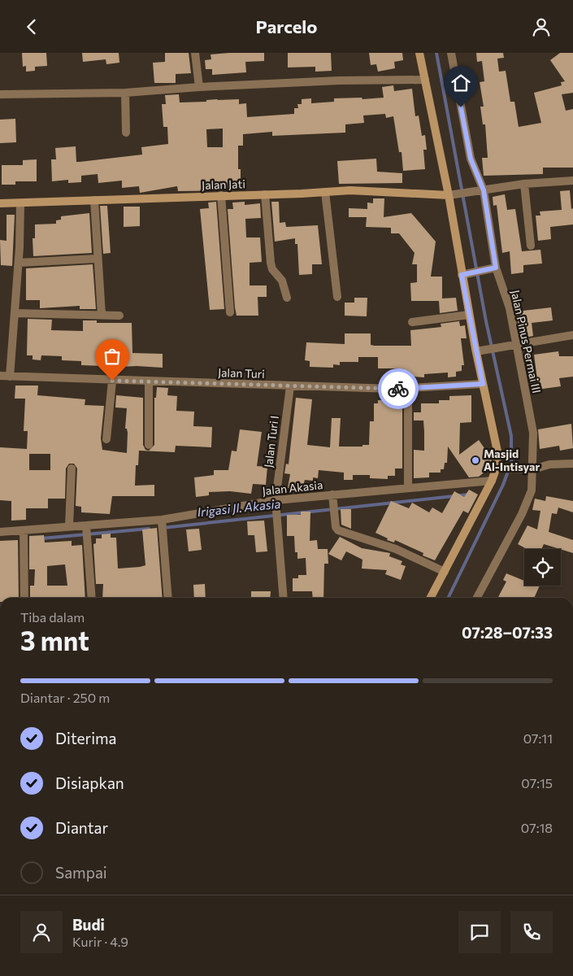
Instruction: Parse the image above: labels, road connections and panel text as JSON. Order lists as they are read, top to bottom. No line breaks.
{"streets":{"street":["Jalan Jati","Jalan Pinus Permai III","Jalan Turi","Jalan Turi I","Jalan Akasia"]},"crossings":[["Jalan Turi","Jalan Turi I"],["Jalan Turi I","Jalan Akasia"]],"water":["Irigasi Jl. Akasia"],"places":["Masjid Al-Intisyar"],"page":{"header":"Parcelo","heading":["3 mnt","Tiba dalam","07:28–07:33"],"panel":["Budi","Kurir · 4.9"],"bar":"Diantar · 250 m","list":[["Diterima","07:11"],["Disiapkan","07:15"],["Diantar","07:18"],"Sampai"]}}
